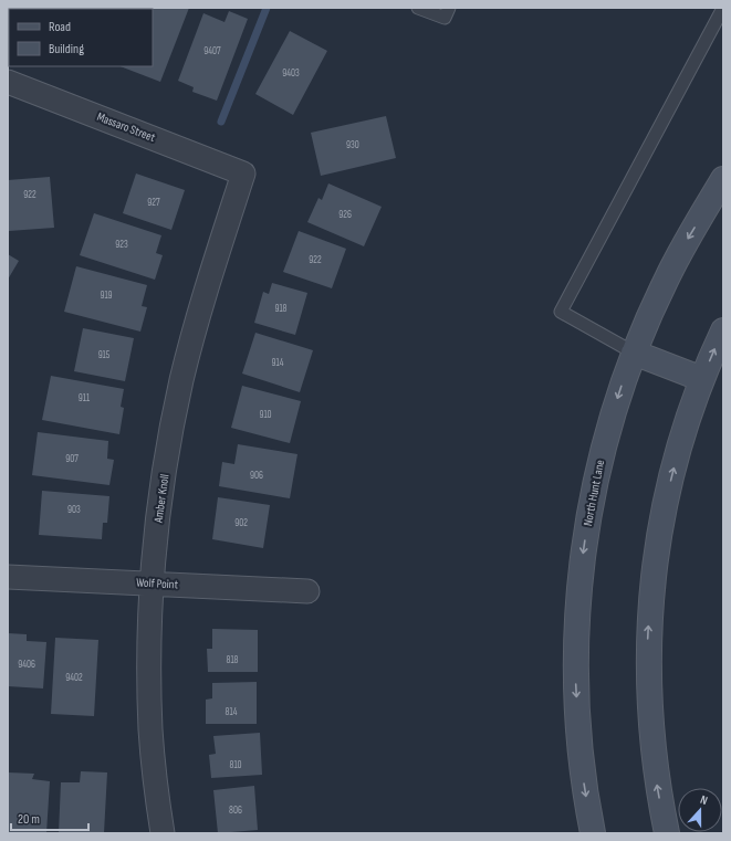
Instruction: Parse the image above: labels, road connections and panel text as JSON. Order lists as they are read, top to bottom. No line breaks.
{"streets":{"main road":["North Hunt Lane"],"street":["Massaro Street","Amber Knoll","Wolf Point"]},"crossings":[["Massaro Street","Amber Knoll"],["Amber Knoll","Wolf Point"]],"house_numbers":["9407","9403","930","922","927","926","923","922","919","918","915","914","911","910","907","906","903","902","818","9406","9402","814","810","806"],"legend":["Road","Building"],"scale_bar":"20 m","north":"top"}
